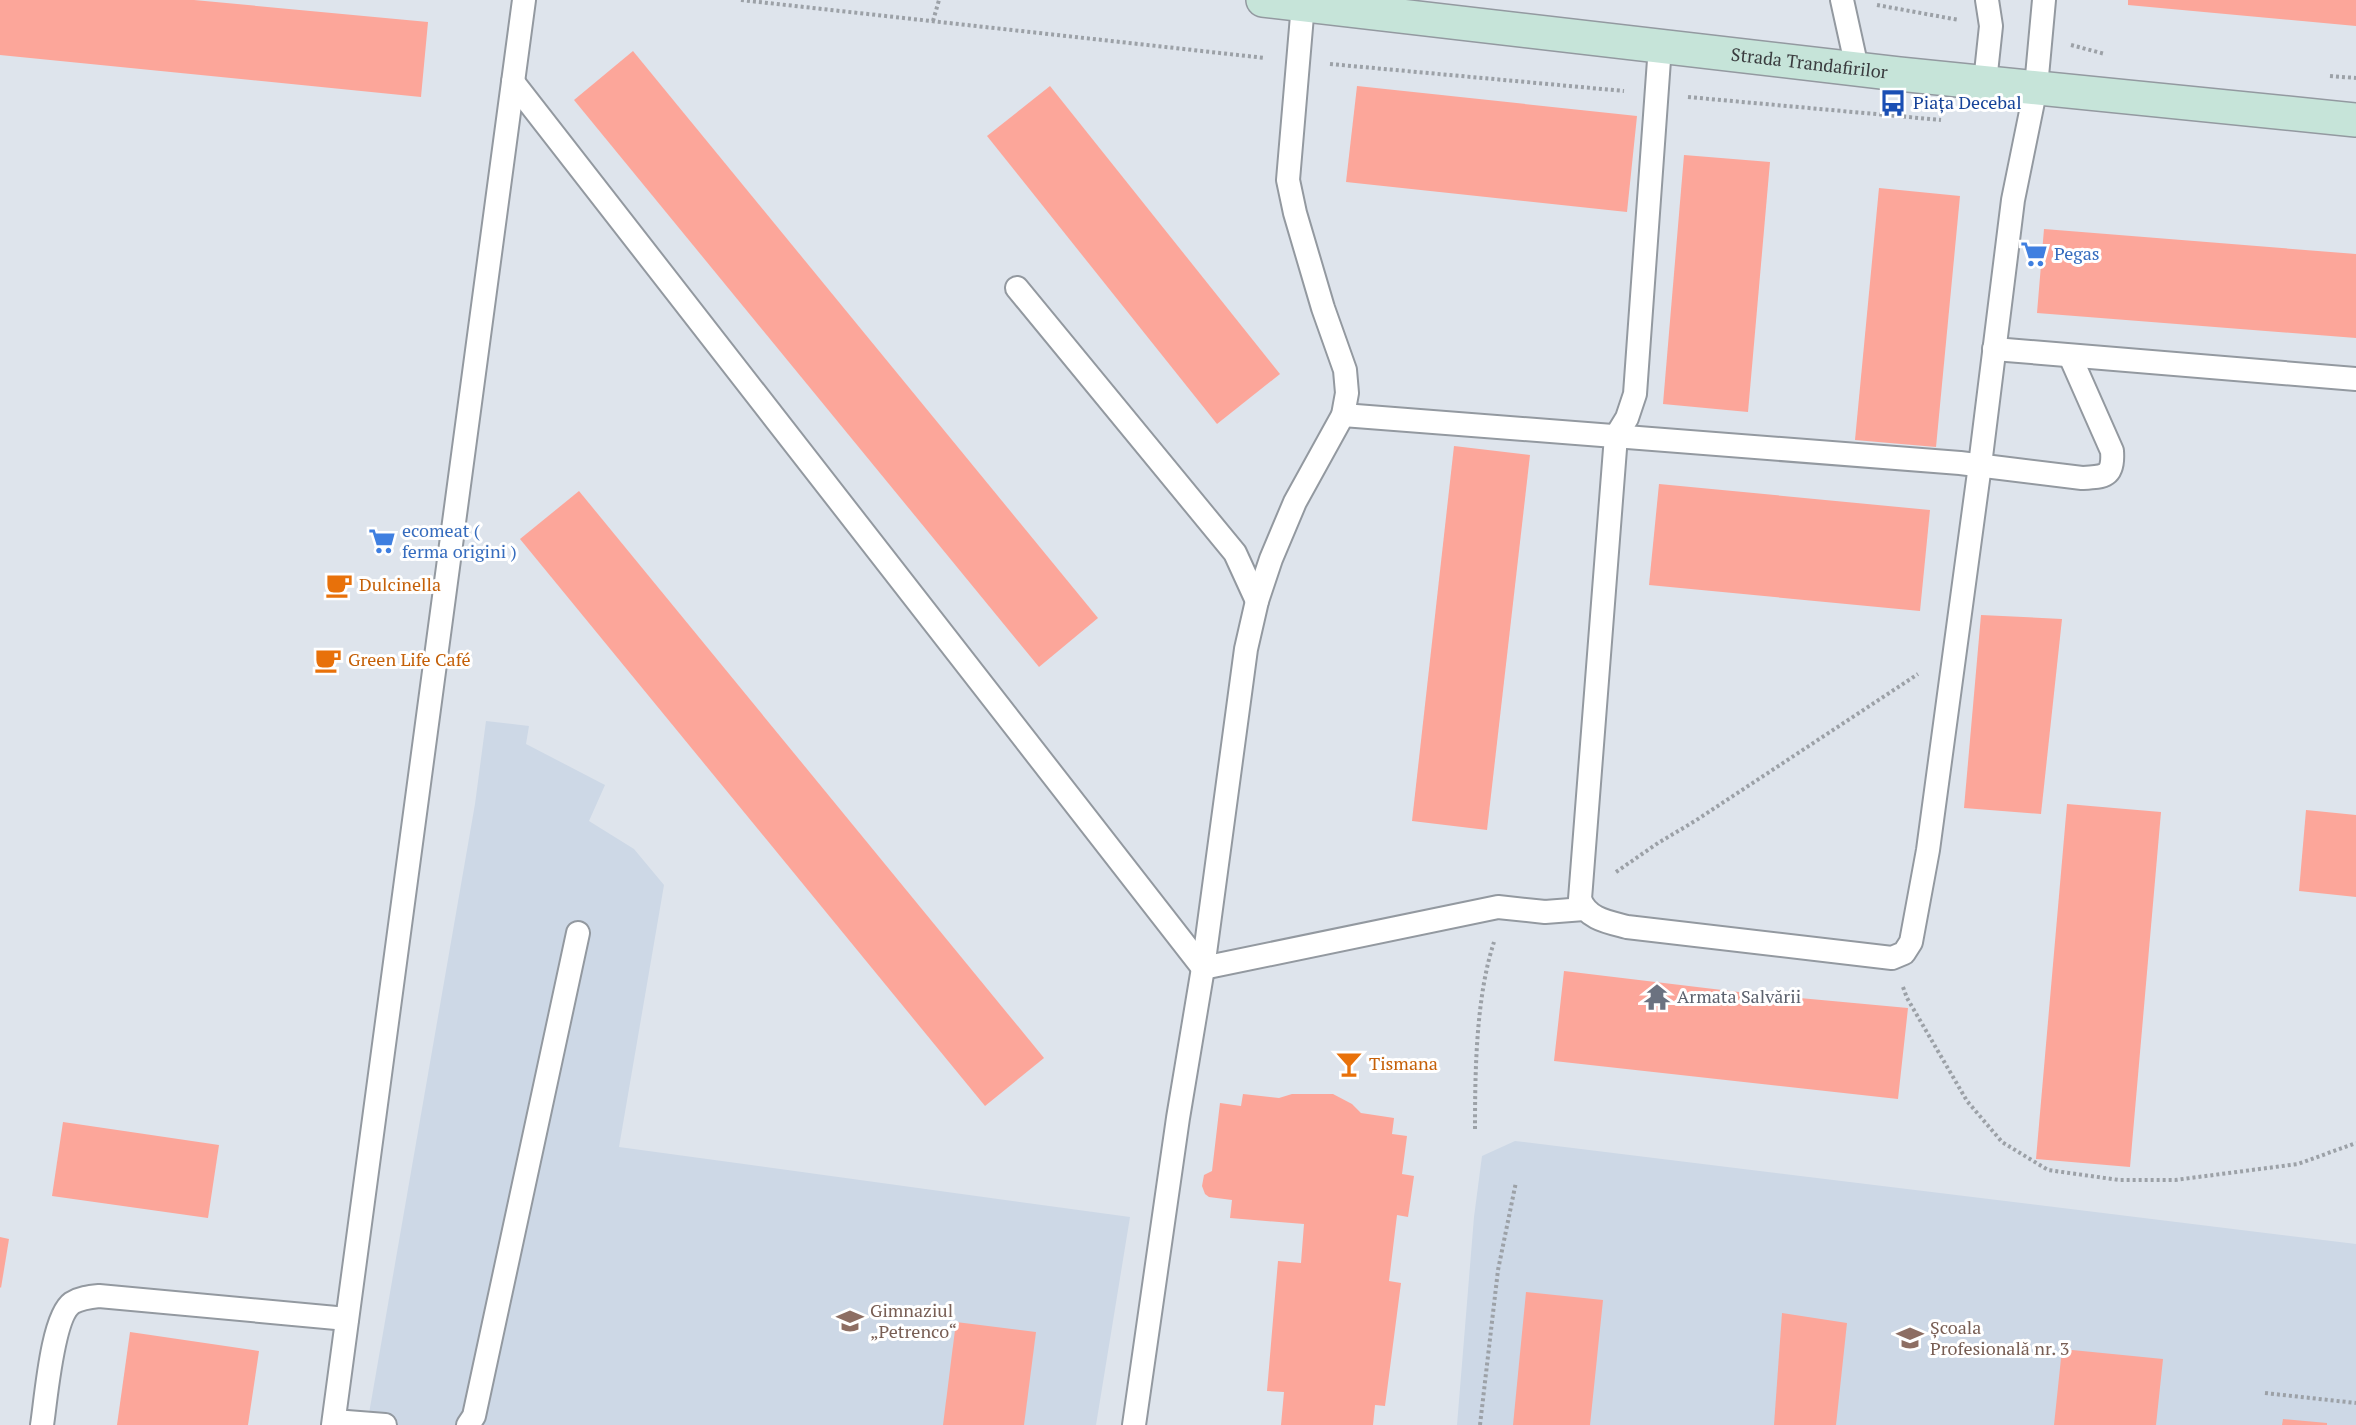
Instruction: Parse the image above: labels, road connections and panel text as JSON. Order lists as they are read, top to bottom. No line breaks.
{"streets":{"main road":["Strada Trandafirilor"]},"places":{"bus stop":["Piața Decebal"],"supermarket":["Pegas","ecomeat ( ferma origini )"],"cafe":["Dulcinella","Green Life Café"],"temple":["Armata Salvării"],"bar":["Tismana"],"school or university":["Gimnaziul „Petrenco“","Școala Profesională nr. 3"]}}
